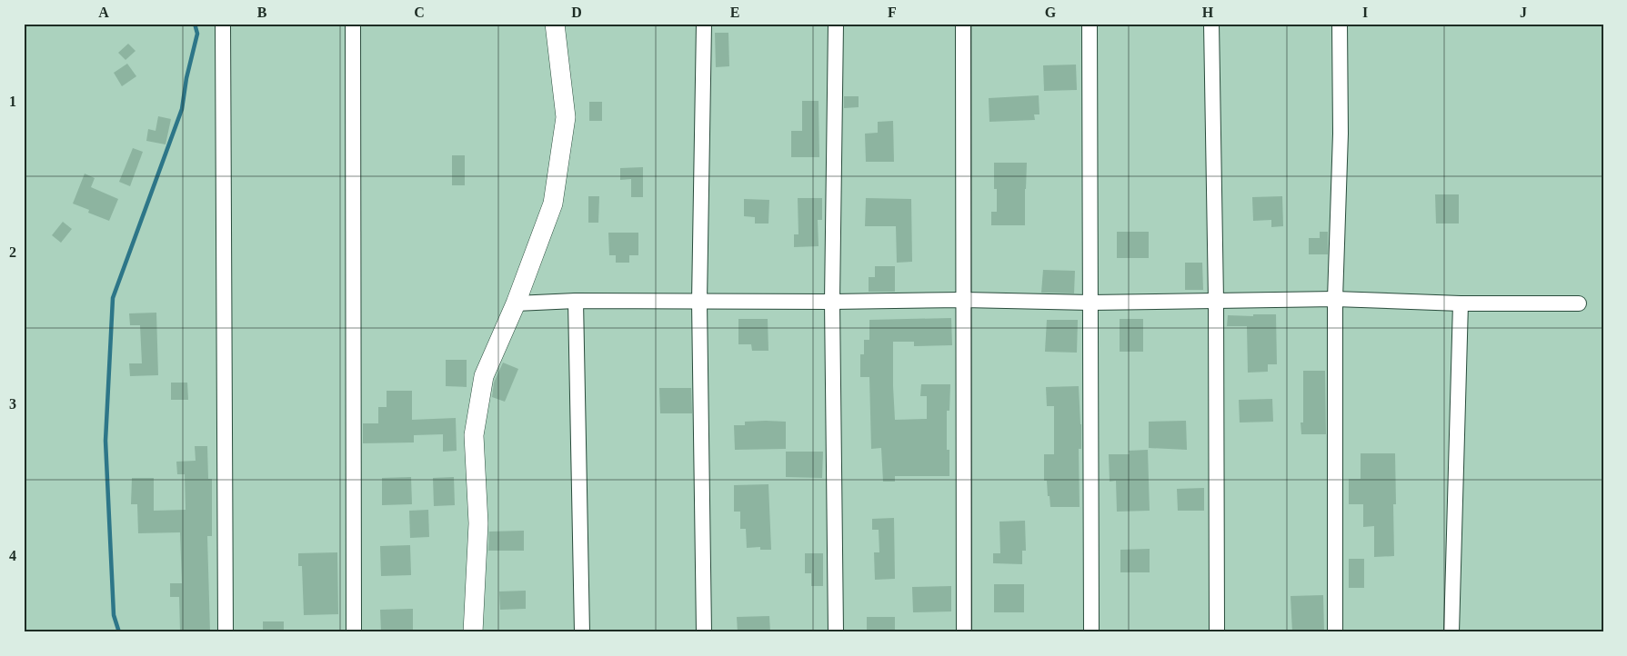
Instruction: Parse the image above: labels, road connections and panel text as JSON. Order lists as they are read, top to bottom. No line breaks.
{"grid":{"columns":["A","B","C","D","E","F","G","H","I","J"],"rows":["1","2","3","4"]}}
